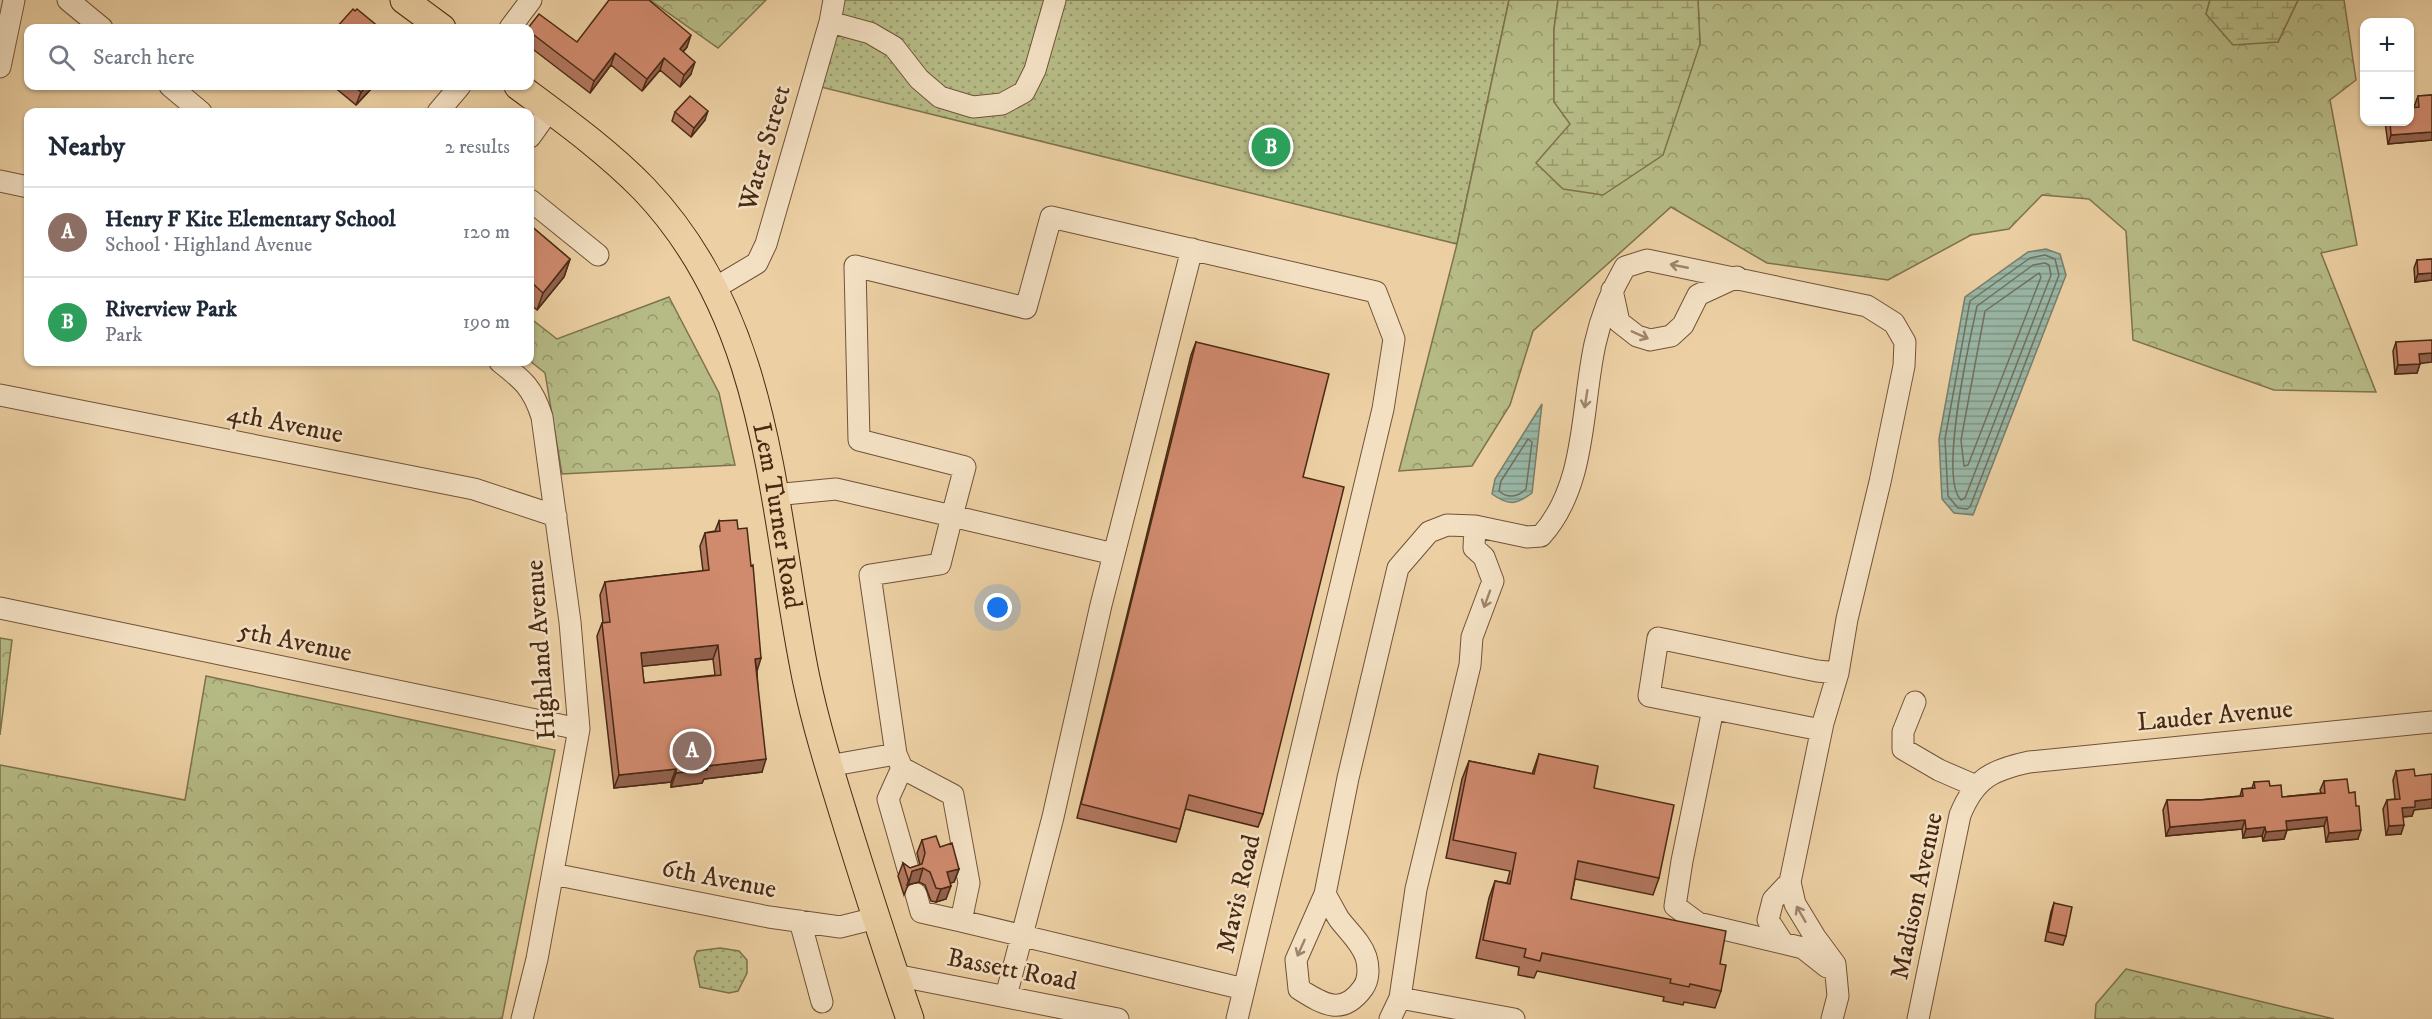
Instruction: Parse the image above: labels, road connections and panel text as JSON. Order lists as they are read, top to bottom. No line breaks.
{"streets":{"main road":["Lem Turner Road"],"street":["Water Street","4th Avenue","5th Avenue","Highland Avenue","Lauder Avenue","6th Avenue","Mavis Road","Madison Avenue","Bassett Road"]},"crossings":[["Water Street","Lem Turner Road"],["4th Avenue","Highland Avenue"],["Lem Turner Road","6th Avenue"],["Lem Turner Road","Bassett Road"],["5th Avenue","Highland Avenue"],["Highland Avenue","6th Avenue"],["Lauder Avenue","Madison Avenue"]],"page":{"map_buttons":["+","−"],"search":"Search here","heading":["Nearby","2 results"],"pins":["B","A"],"list":[{"mark":"A","name":"Henry F Kite Elementary School","note":"School · Highland Avenue","value":"120 m"},{"mark":"B","name":"Riverview Park","note":"Park","value":"190 m"}]}}
